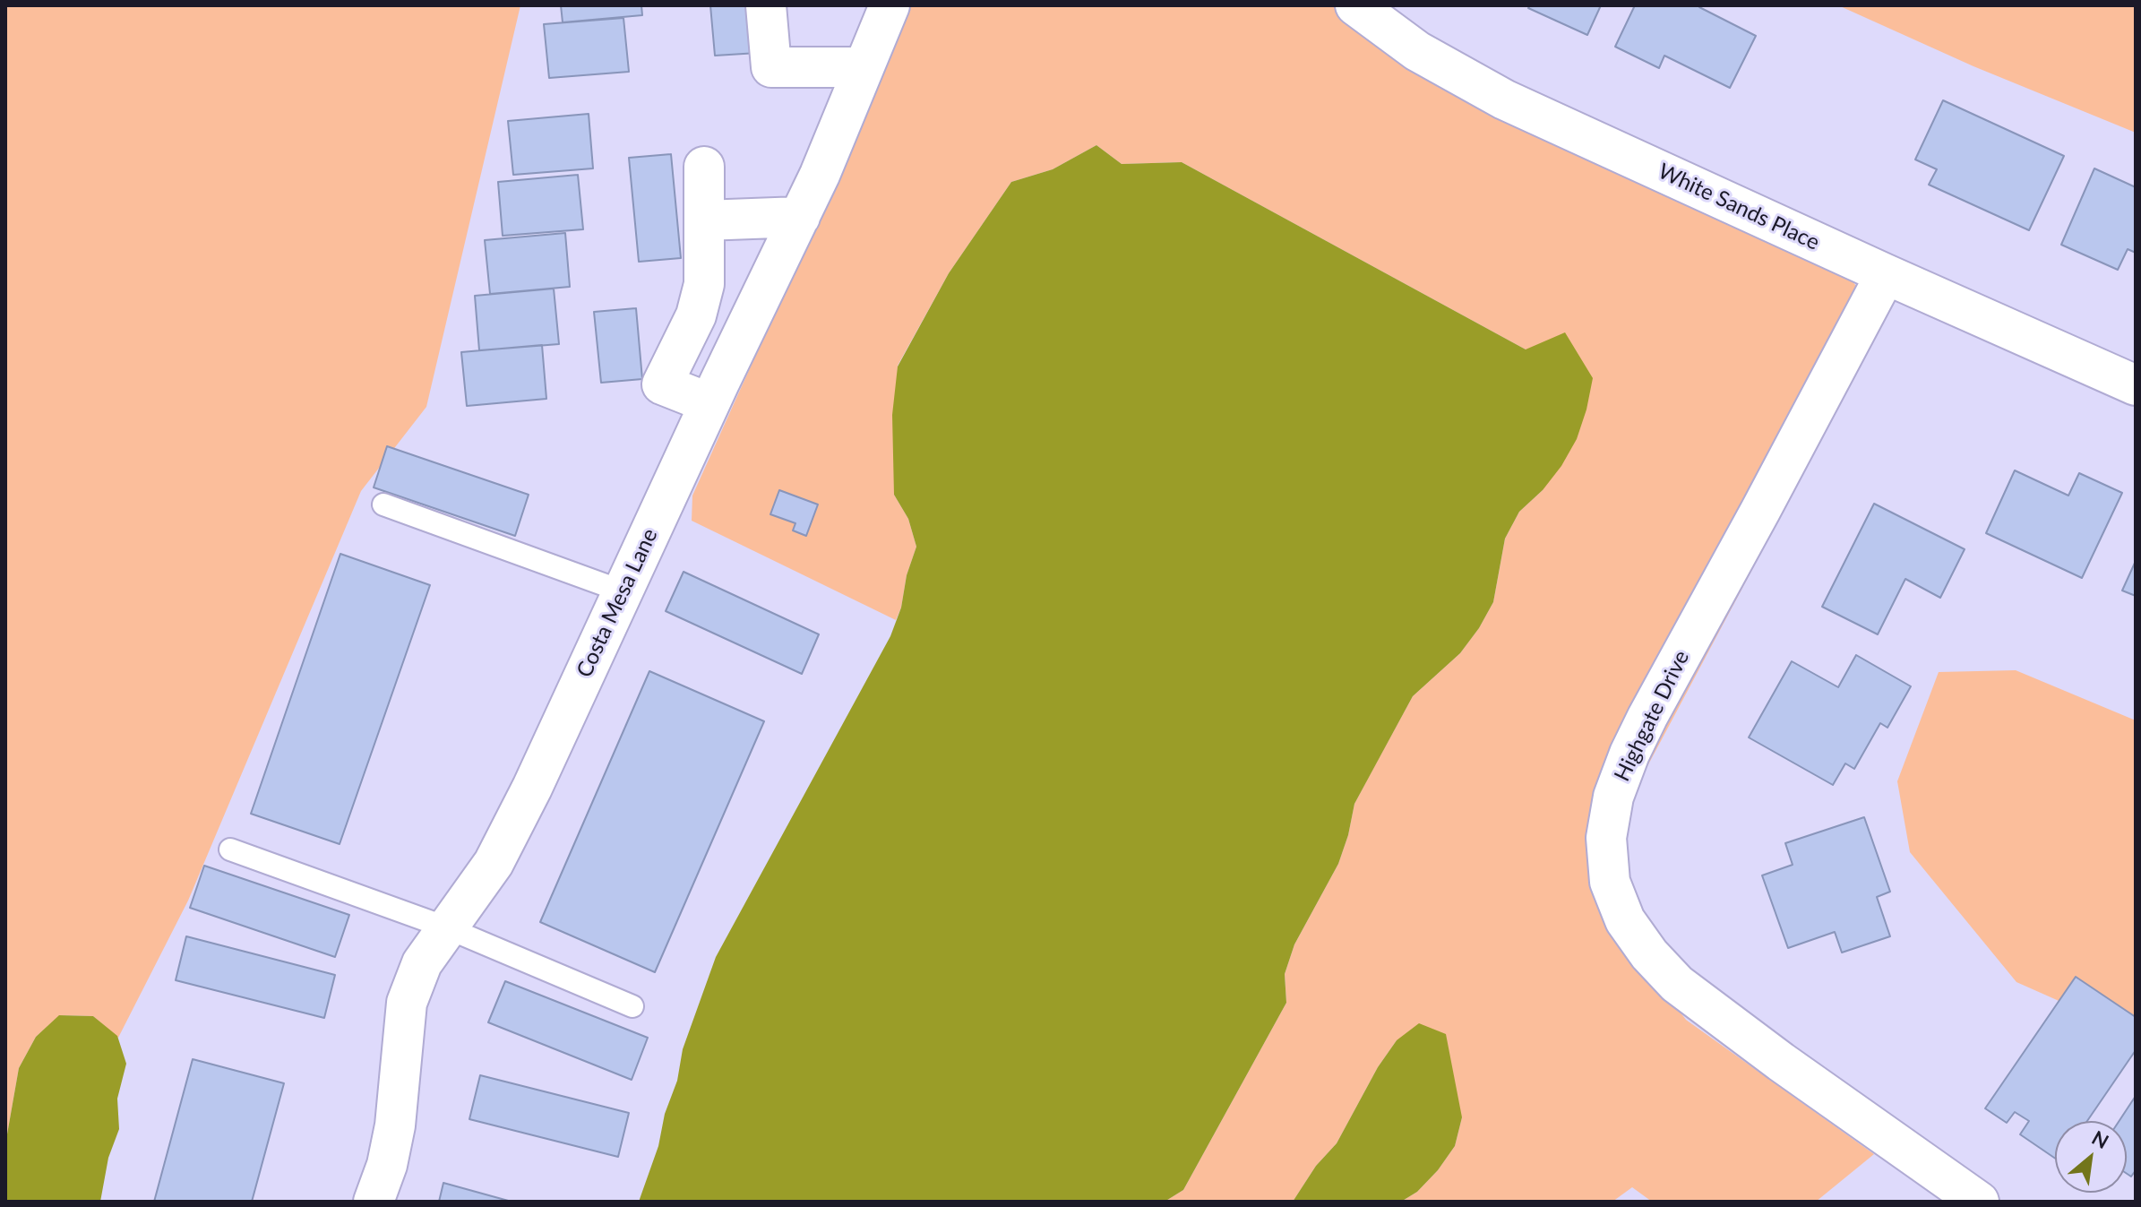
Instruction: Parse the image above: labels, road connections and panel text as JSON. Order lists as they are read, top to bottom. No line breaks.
{"streets":{"street":["White Sands Place","Costa Mesa Lane","Highgate Drive"]},"crossings":[["White Sands Place","Highgate Drive"]],"north":"top right"}
